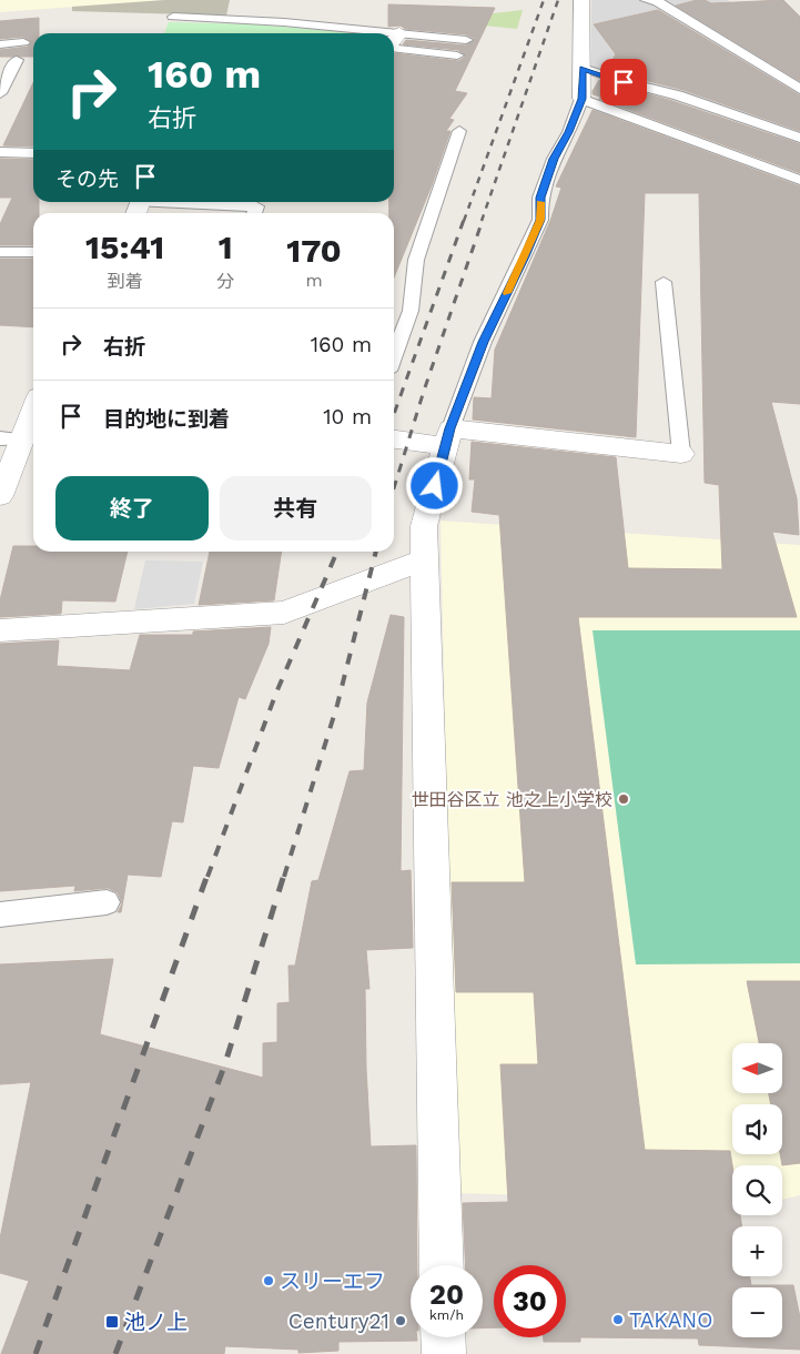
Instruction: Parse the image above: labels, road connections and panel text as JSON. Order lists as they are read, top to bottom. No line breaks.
{"places":{"other":["世田谷区立 池之上小学校","スリーエフ","TAKANO","Century21"],"transit":["池ノ上"]},"north":"left","page":{"turn":["160 m","右折"],"then":"その先","eta":["15:41","到着","1","分","170","m"],"list":[{"name":"右折","value":"160 m"},{"name":"目的地に到着","value":"10 m"}],"buttons":["終了","共有"],"map_buttons":["+","−"],"speed":"20 km/h","limit":"30"}}
